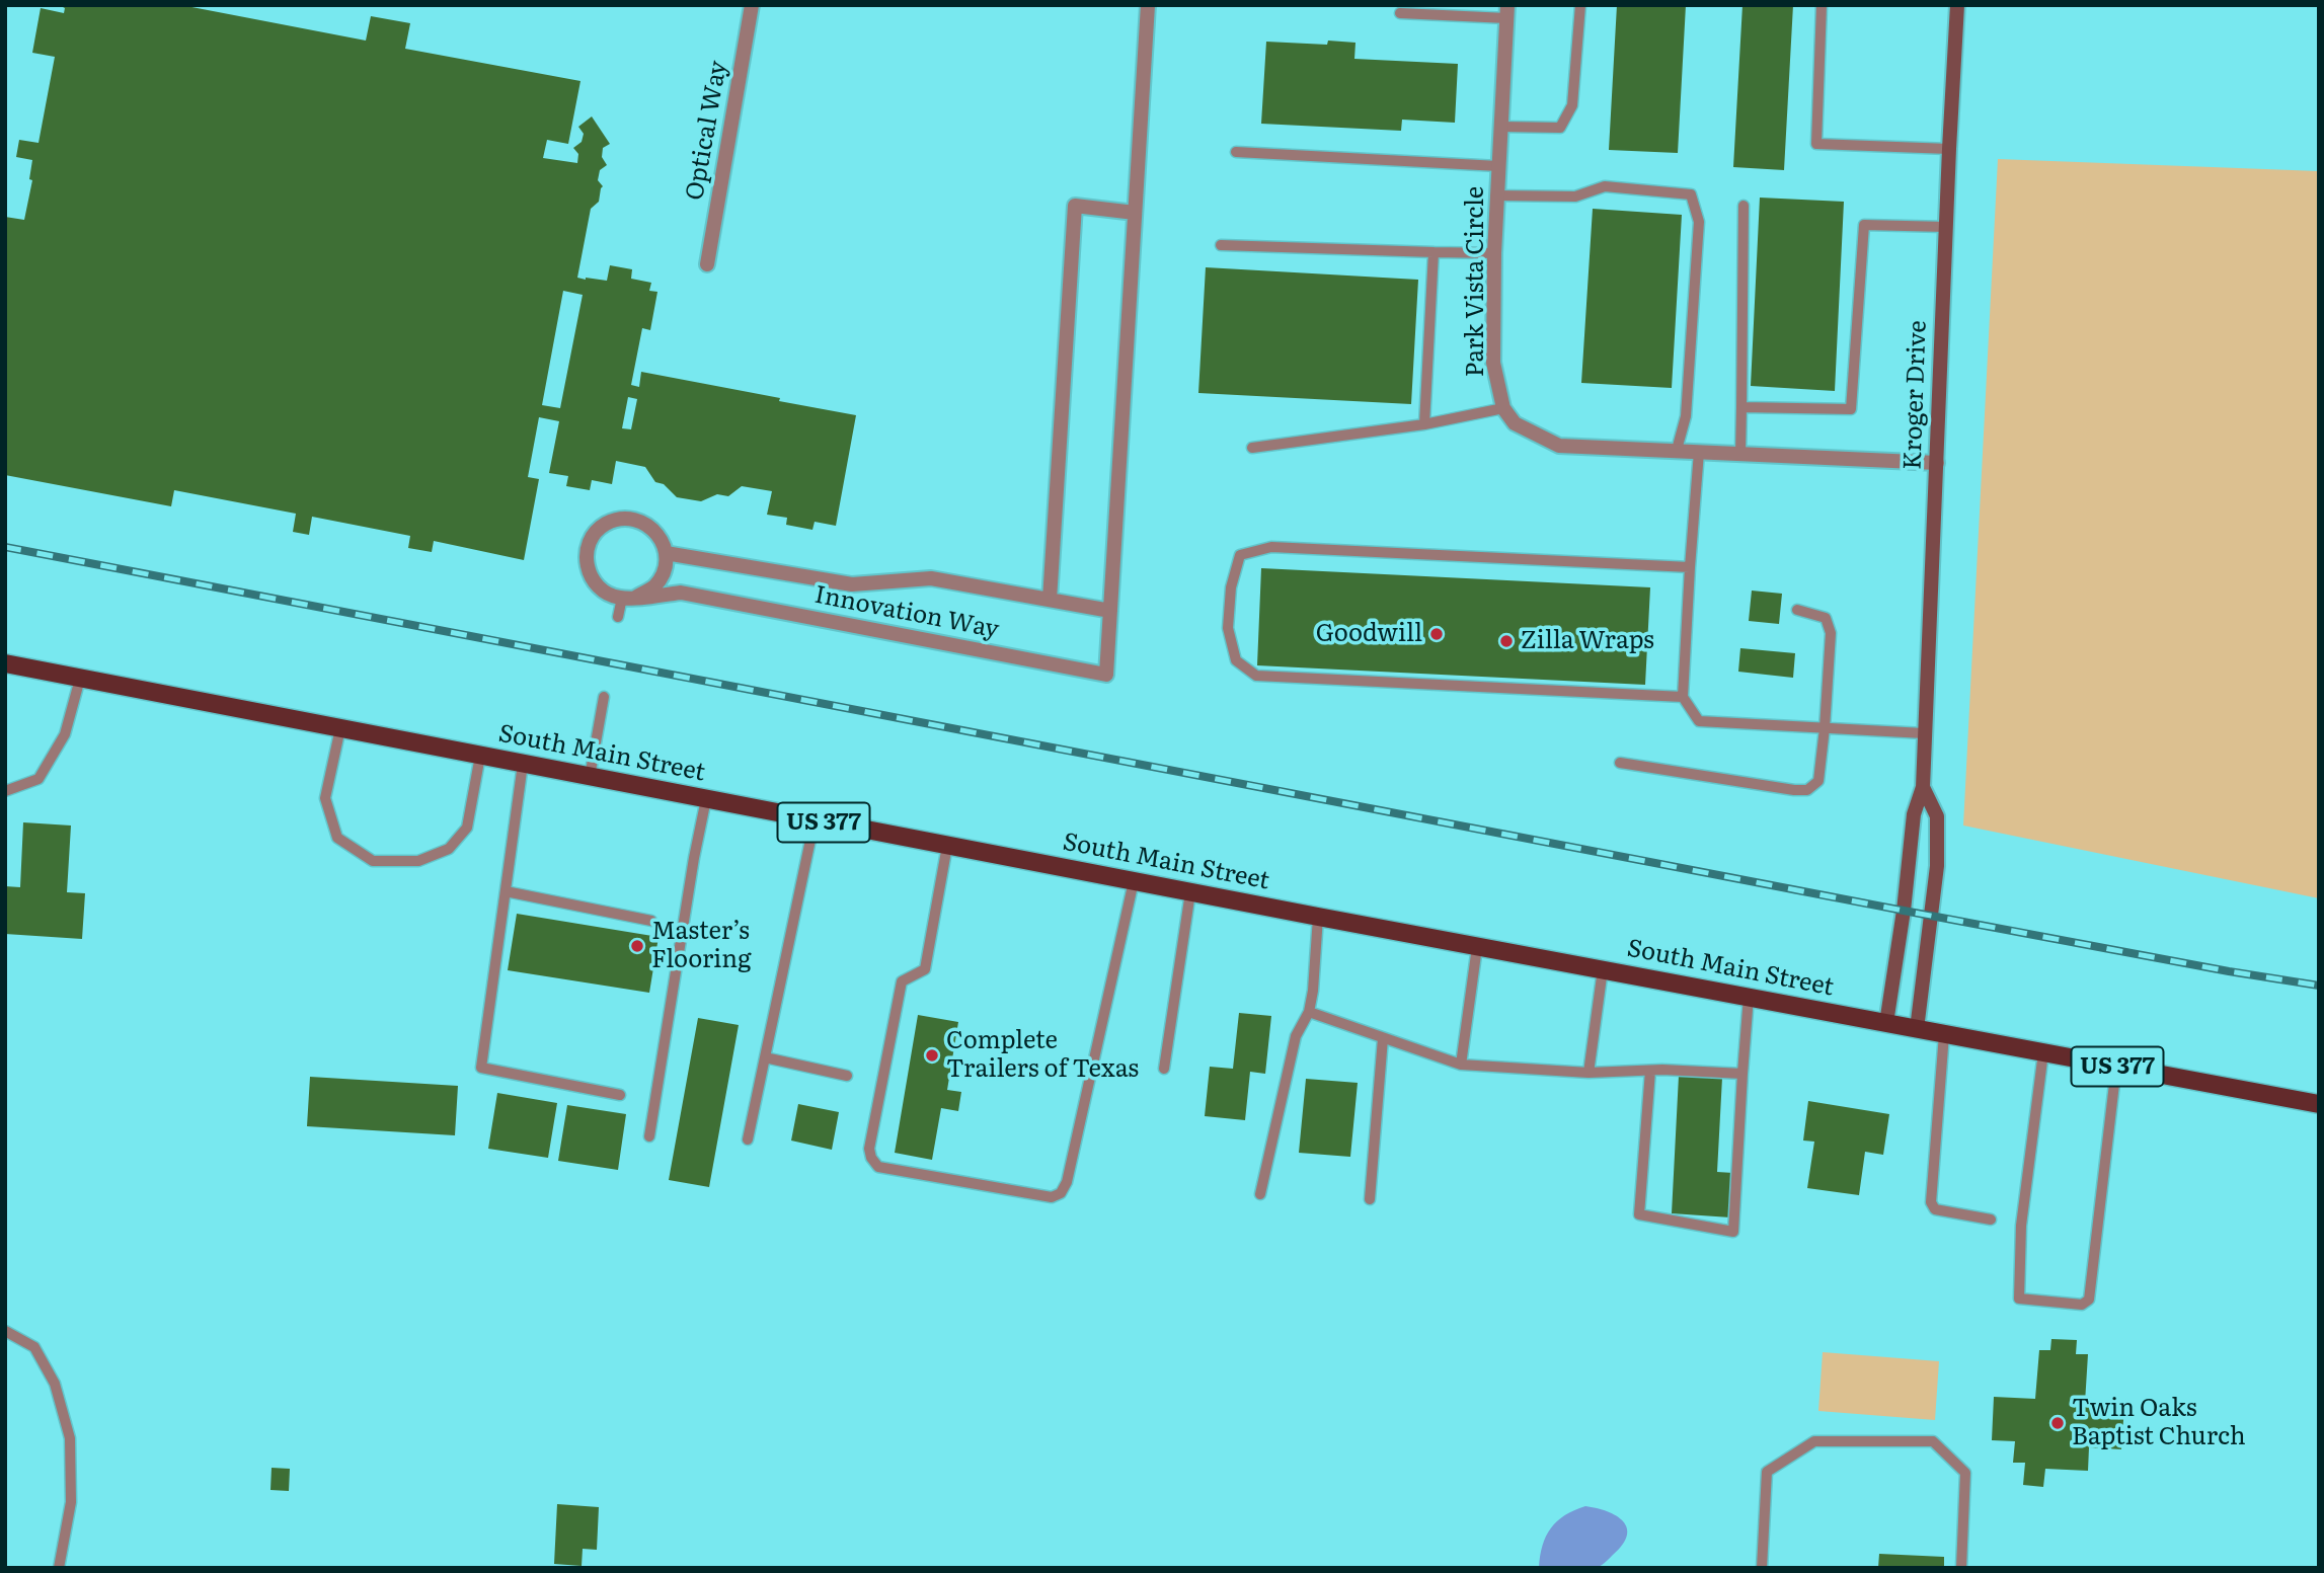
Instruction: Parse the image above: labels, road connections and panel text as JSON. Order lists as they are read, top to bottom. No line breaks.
{"streets":{"main road":["Kroger Drive","South Main Street","US 377"],"street":["Optical Way","Park Vista Circle","Innovation Way"]},"crossings":[["Park Vista Circle","Kroger Drive"],["Kroger Drive","South Main Street"]],"places":["Goodwill","Zilla Wraps","Master’s Flooring","Complete Trailers of Texas","Twin Oaks Baptist Church"]}
